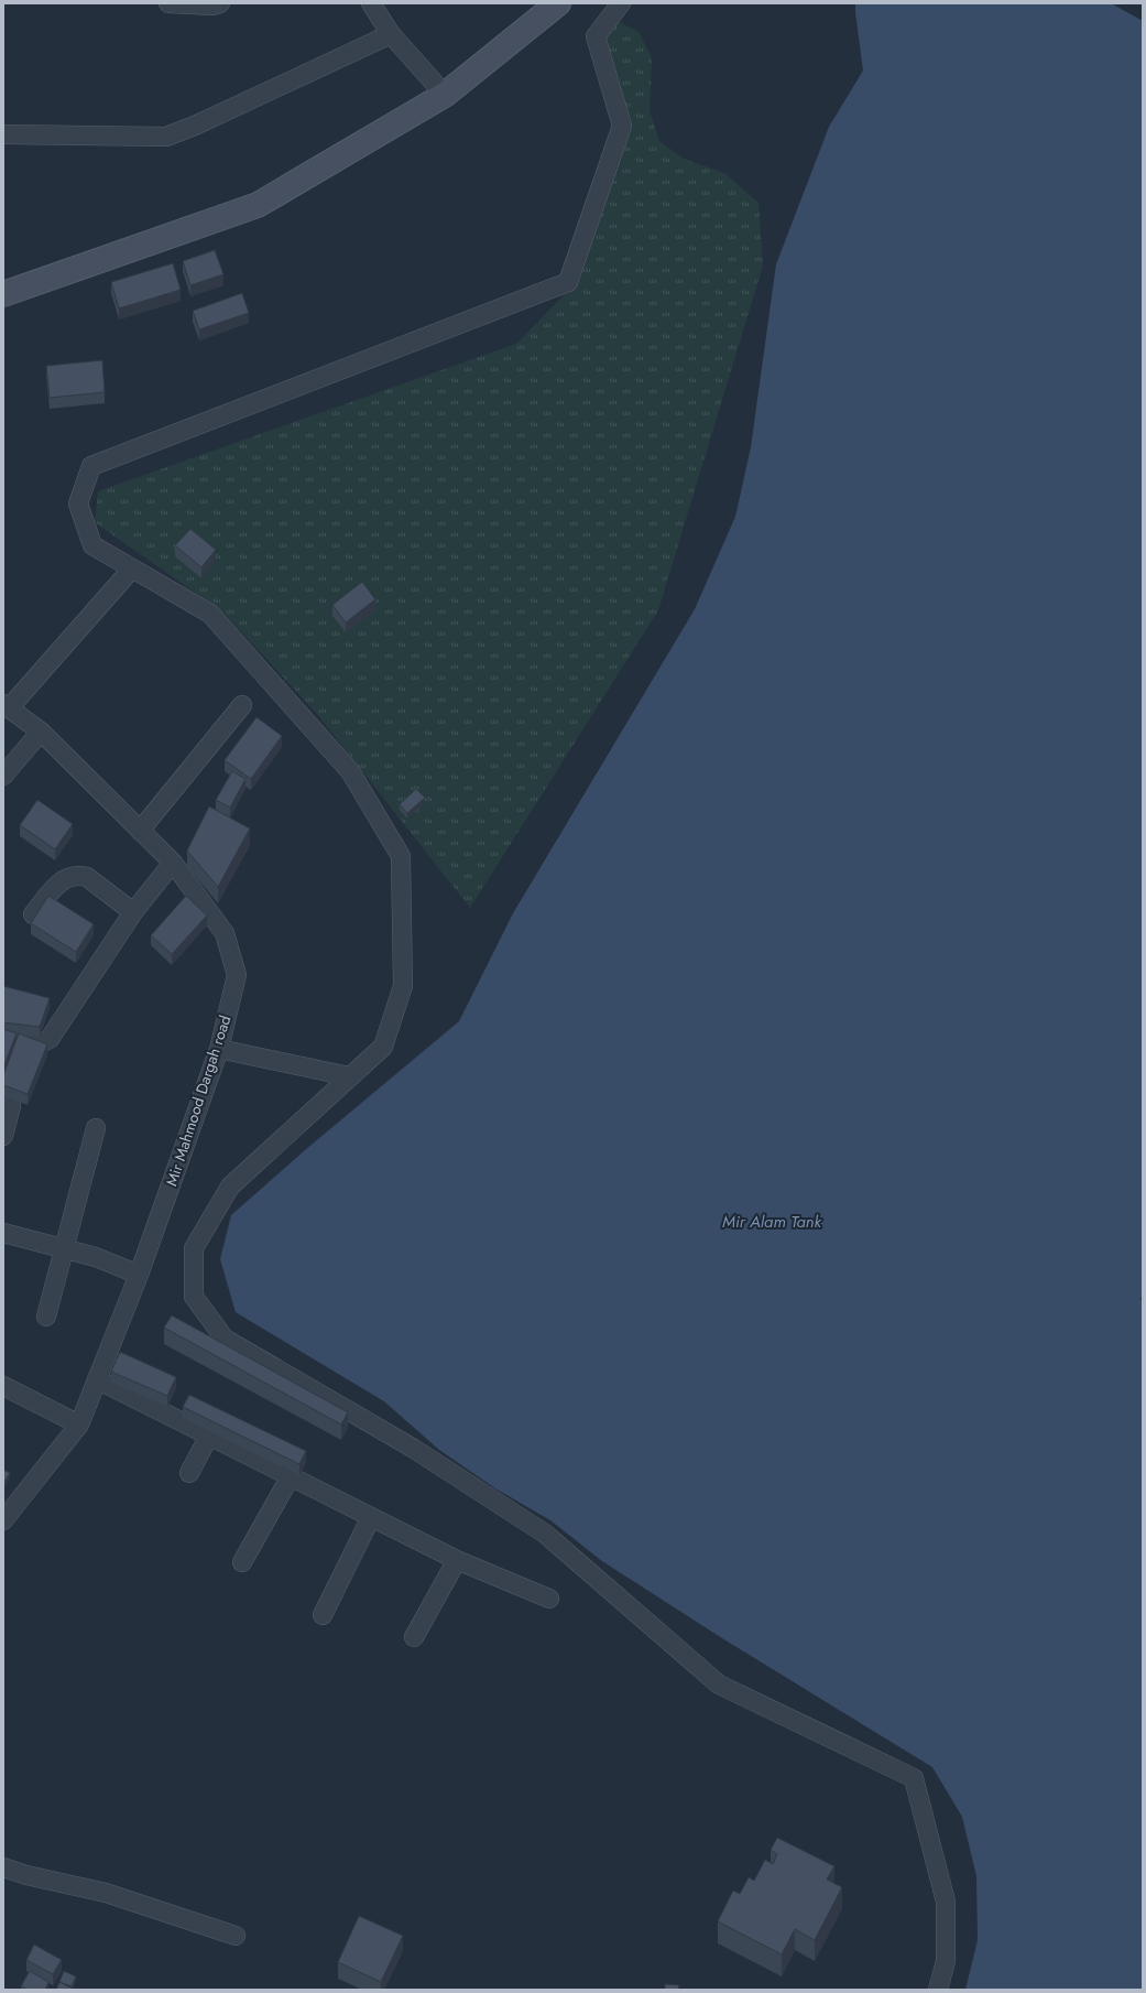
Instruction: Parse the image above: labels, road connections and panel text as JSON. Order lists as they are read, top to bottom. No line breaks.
{"streets":{"street":["Mir Mahmood Dargah road"]},"water":["Mir Alam Tank"]}
